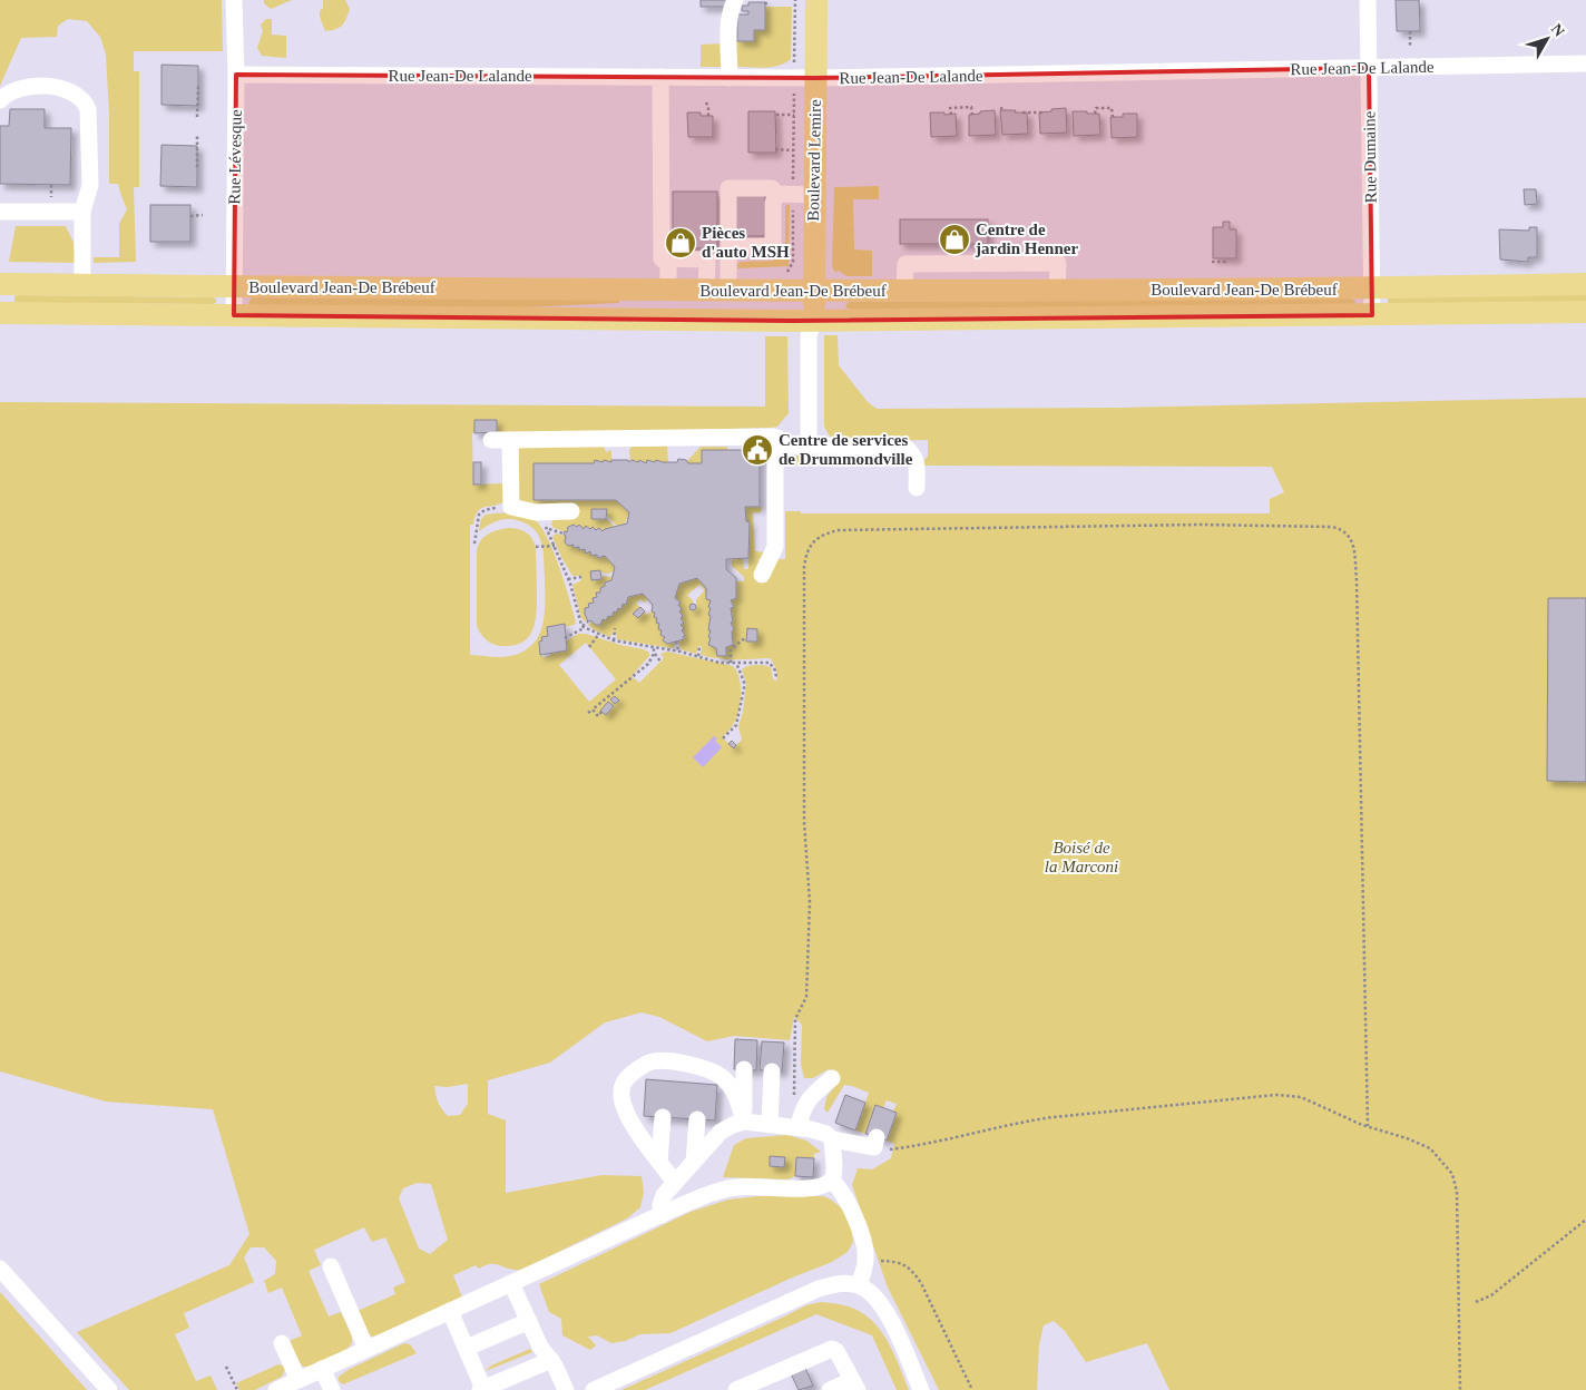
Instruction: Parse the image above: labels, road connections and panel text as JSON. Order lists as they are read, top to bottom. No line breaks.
{"streets":{"main road":["Boulevard Lemire","Boulevard Jean-De Brébeuf"],"street":["Rue Jean-De Lalande","Rue Lévesque","Rue Dumaine"]},"crossings":[["Rue Jean-De Lalande","Rue Lévesque"],["Rue Jean-De Lalande","Rue Dumaine"],["Rue Jean-De Lalande","Boulevard Lemire"],["Rue Lévesque","Boulevard Jean-De Brébeuf"],["Rue Dumaine","Boulevard Jean-De Brébeuf"],["Boulevard Lemire","Boulevard Jean-De Brébeuf"]],"parks":["Boisé de la Marconi"],"places":{"shop":["Centre de jardin Henner","Pièces d'auto MSH"],"public building":["Centre de services de Drummondville"]},"north":"top right"}
